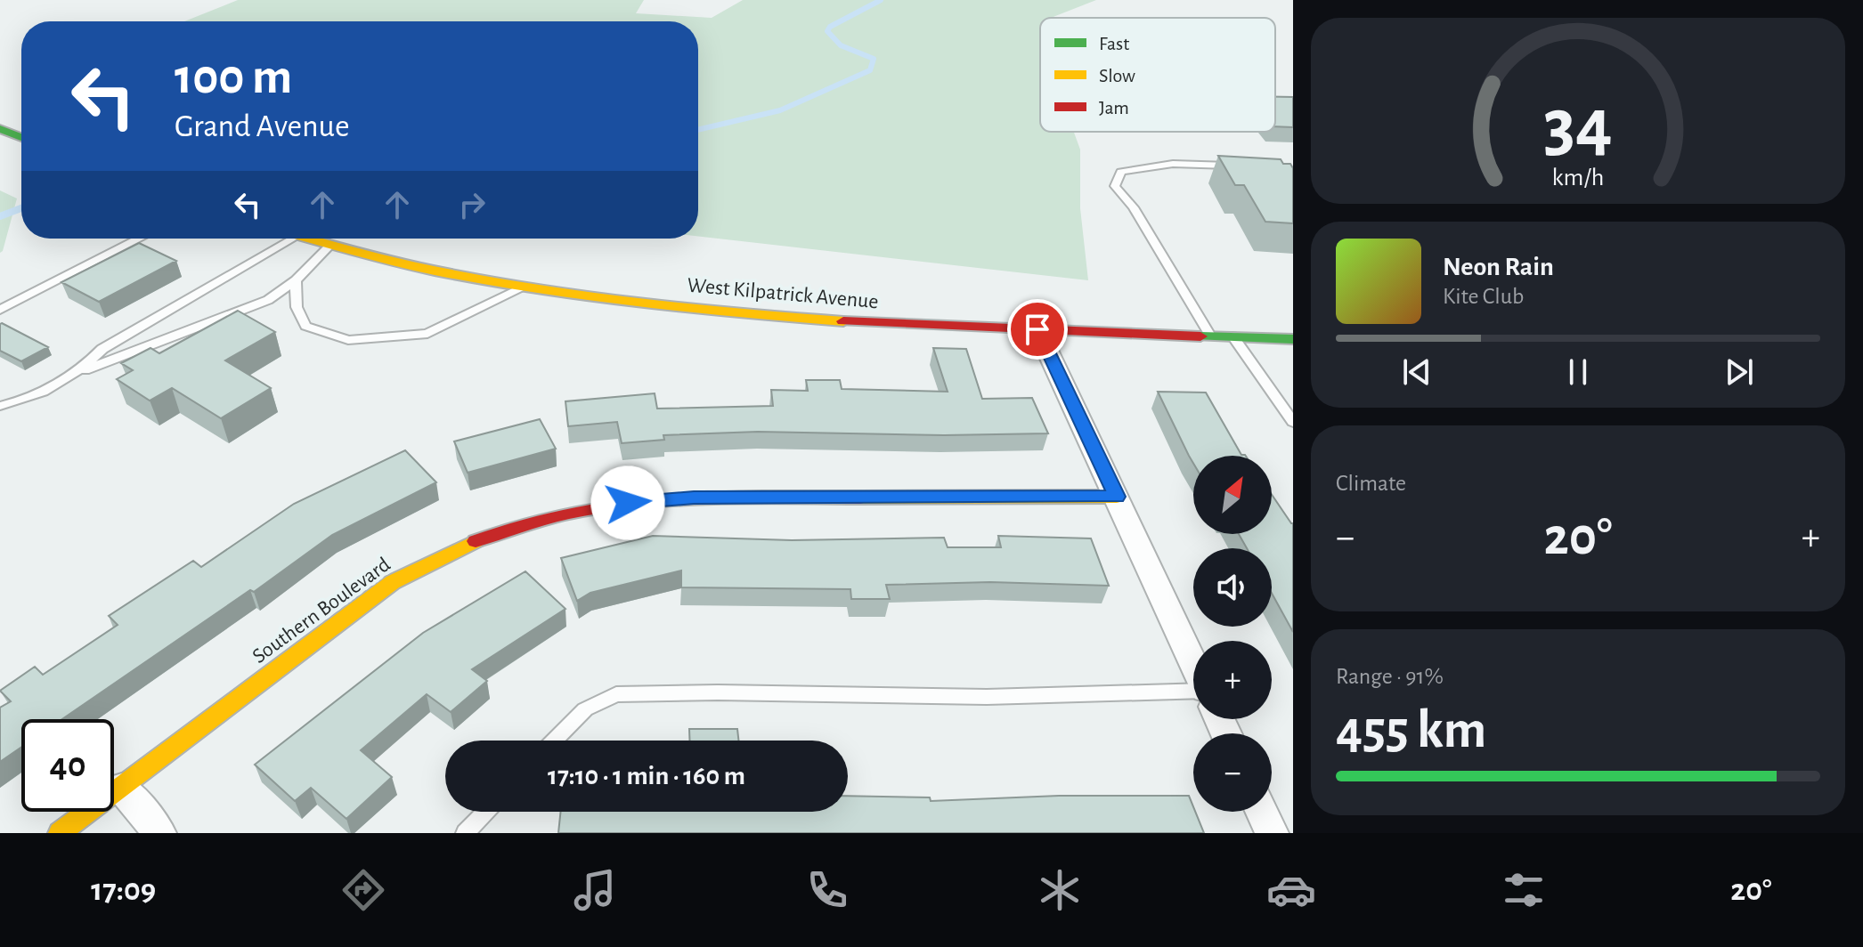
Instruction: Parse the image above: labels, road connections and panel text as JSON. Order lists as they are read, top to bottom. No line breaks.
{"streets":{"main road":["West Kilpatrick Avenue","Southern Boulevard"]},"legend":["Fast","Slow","Jam"],"north":"top right","page":{"turn":["100 m","Grand Avenue"],"song":["Neon Rain","Kite Club"],"tile":["Climate",["Range · 91%","455 km"]],"map_buttons":["+","−"],"heat":["−","20°","+"],"limit":"40","trip":"17:10 · 1 min · 160 m","tabs":["17:09","20°"],"gauge":["34","km/h"]}}
